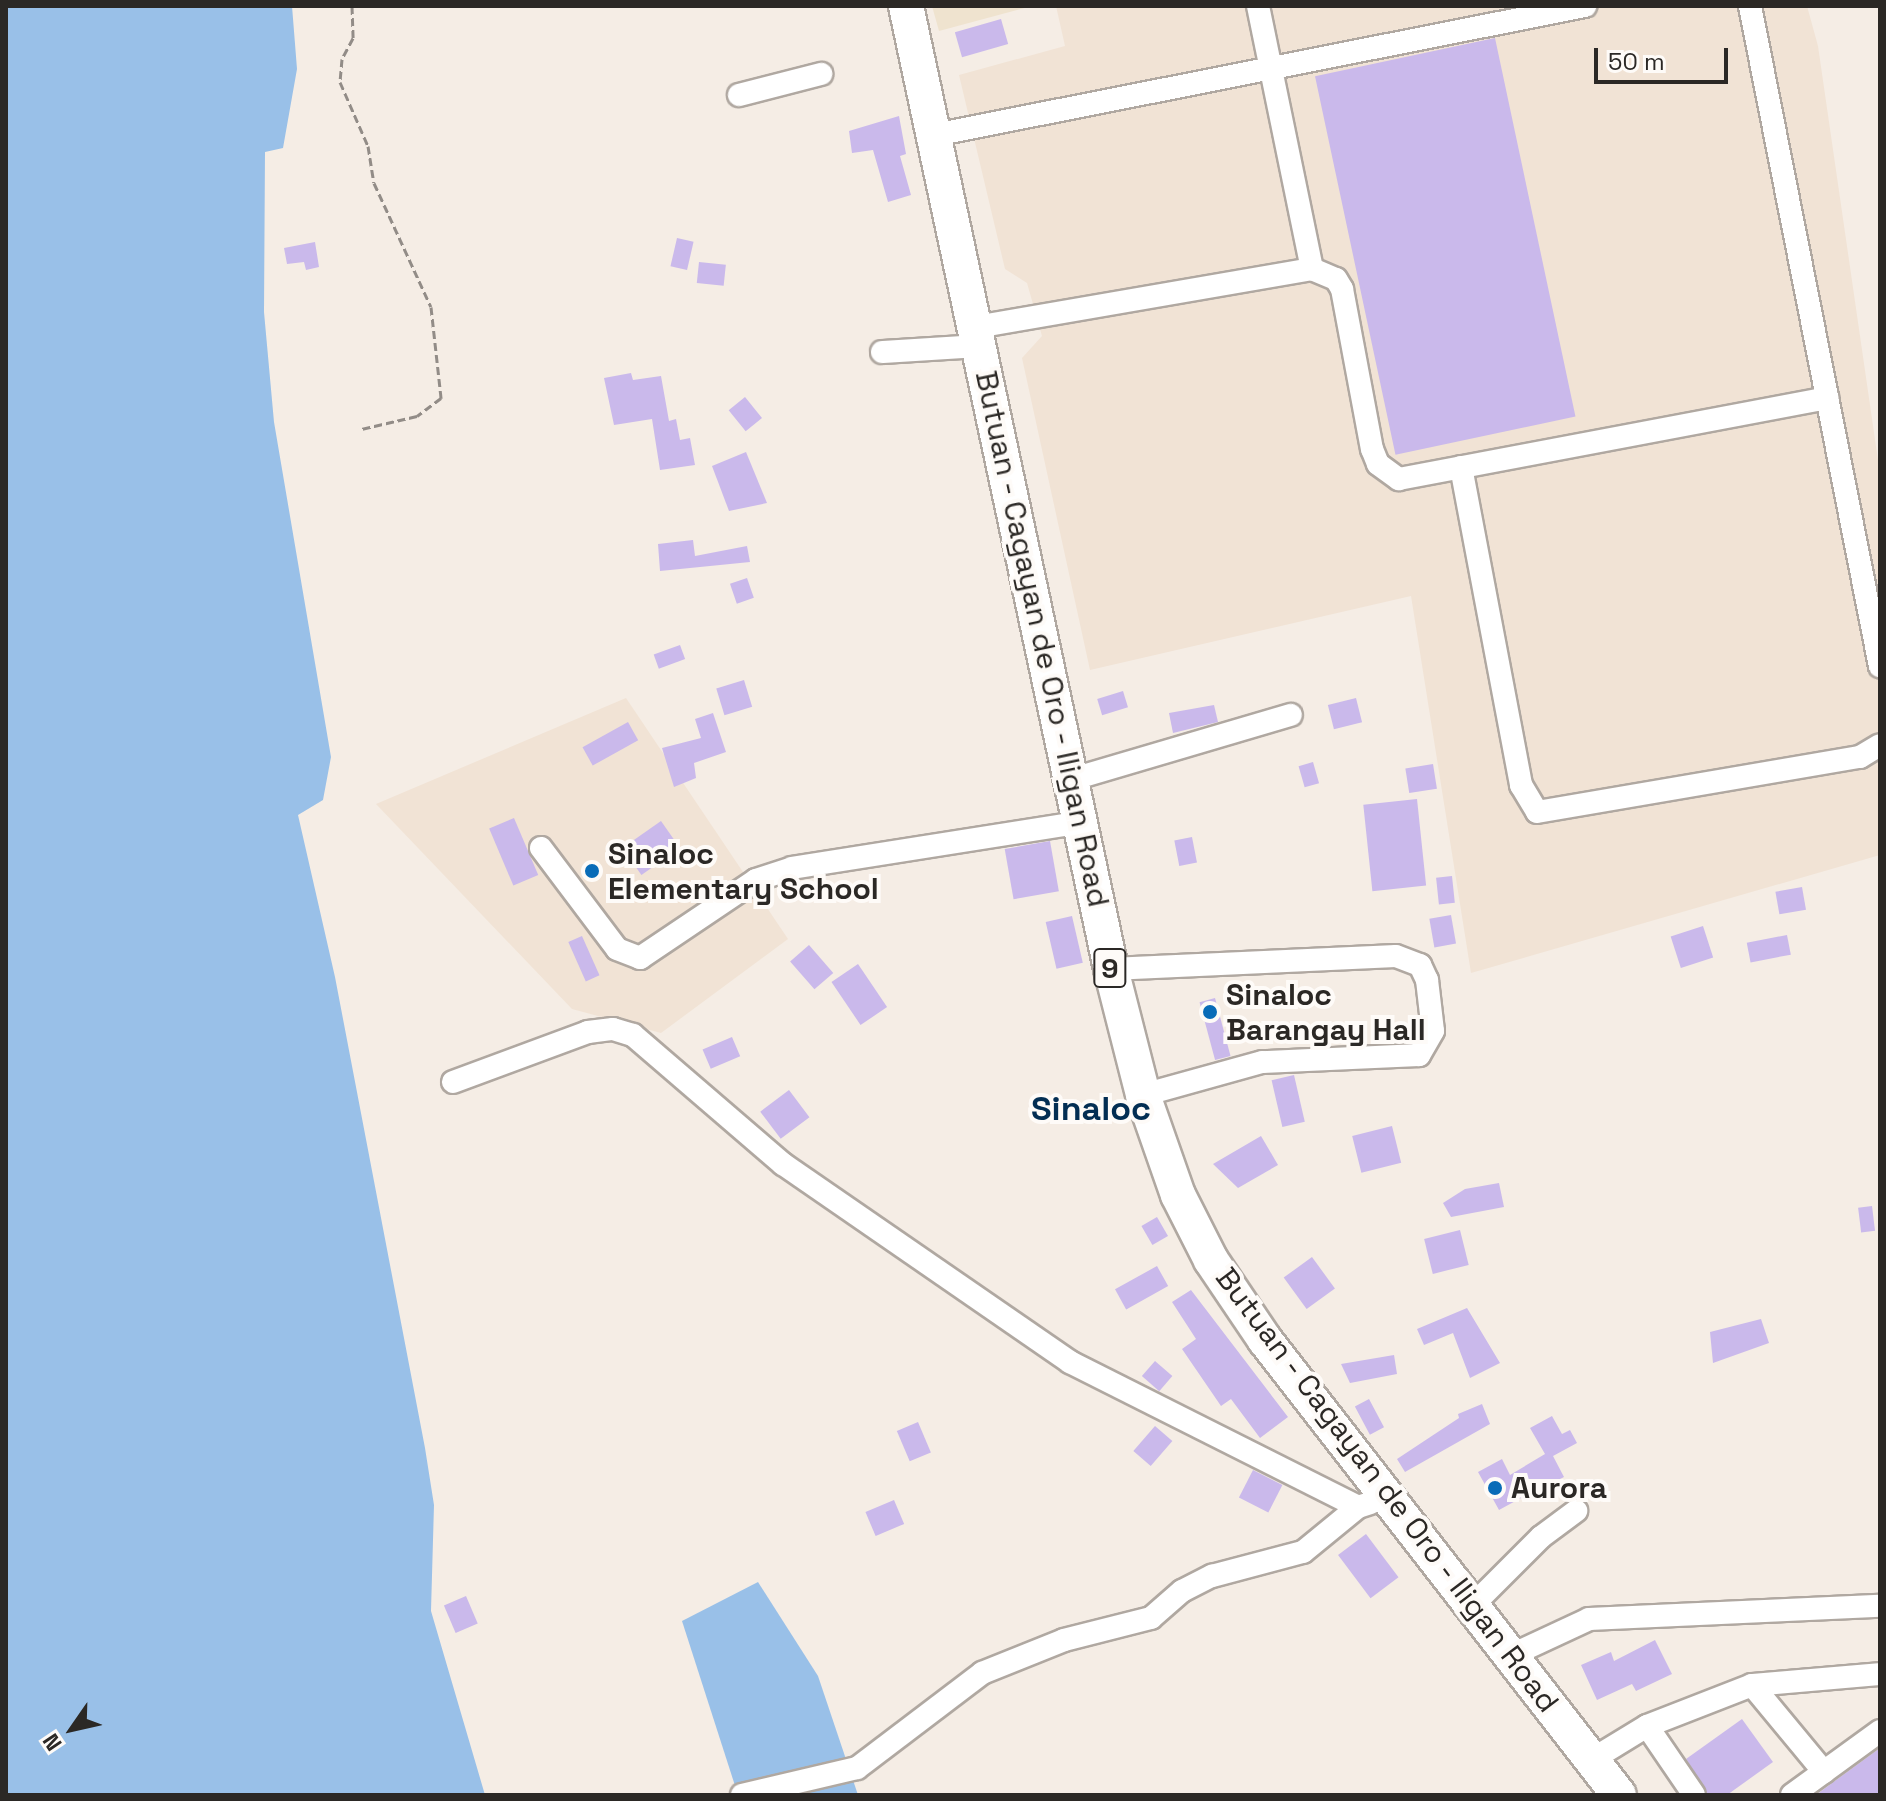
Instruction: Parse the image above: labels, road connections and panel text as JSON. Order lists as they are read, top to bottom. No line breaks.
{"streets":{"highway":["Butuan - Cagayan de Oro - Iligan Road","9"]},"districts":["Sinaloc"],"places":["Sinaloc Elementary School","Sinaloc Barangay Hall","Aurora"],"scale_bar":"50 m","north":"bottom left"}
